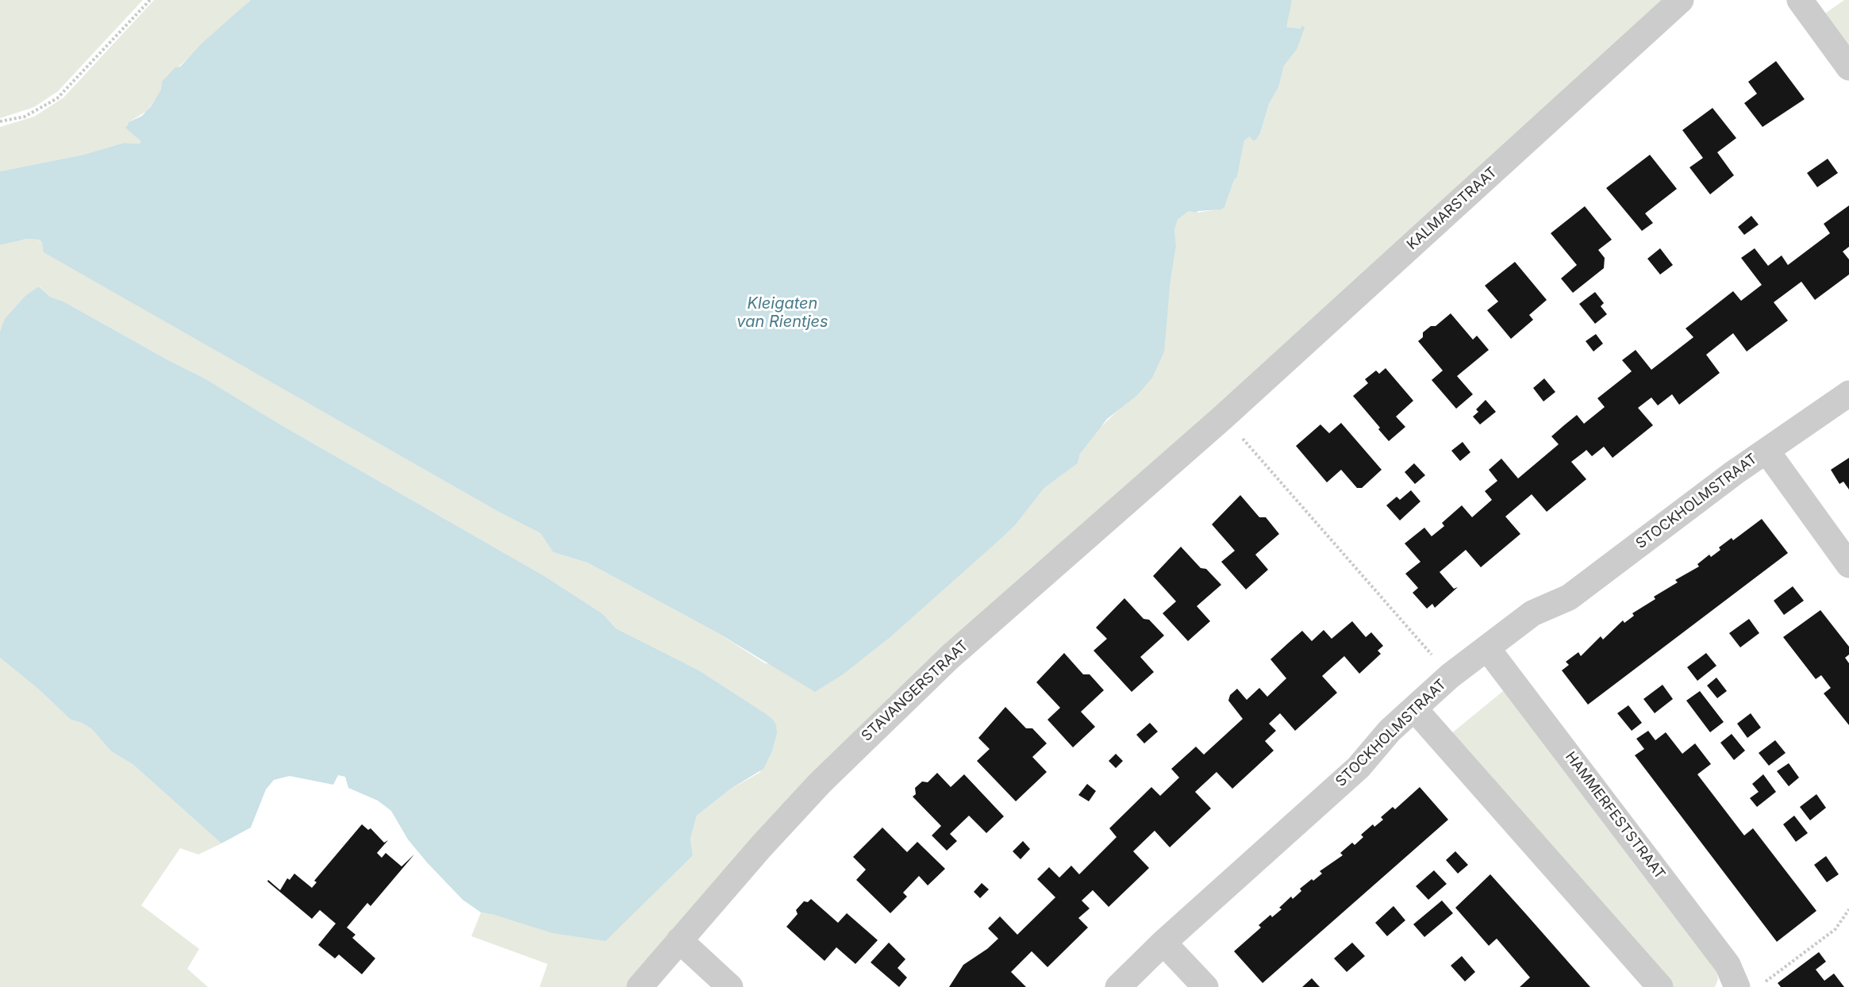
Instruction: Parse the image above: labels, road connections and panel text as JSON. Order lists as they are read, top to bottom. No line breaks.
{"streets":{"street":["KALMARSTRAAT","STOCKHOLMSTRAAT","STAVANGERSTRAAT","HAMMERFESTSTRAAT"]},"crossings":[["KALMARSTRAAT","STAVANGERSTRAAT"],["STOCKHOLMSTRAAT","HAMMERFESTSTRAAT"]],"water":["Kleigaten van Rientjes"]}
